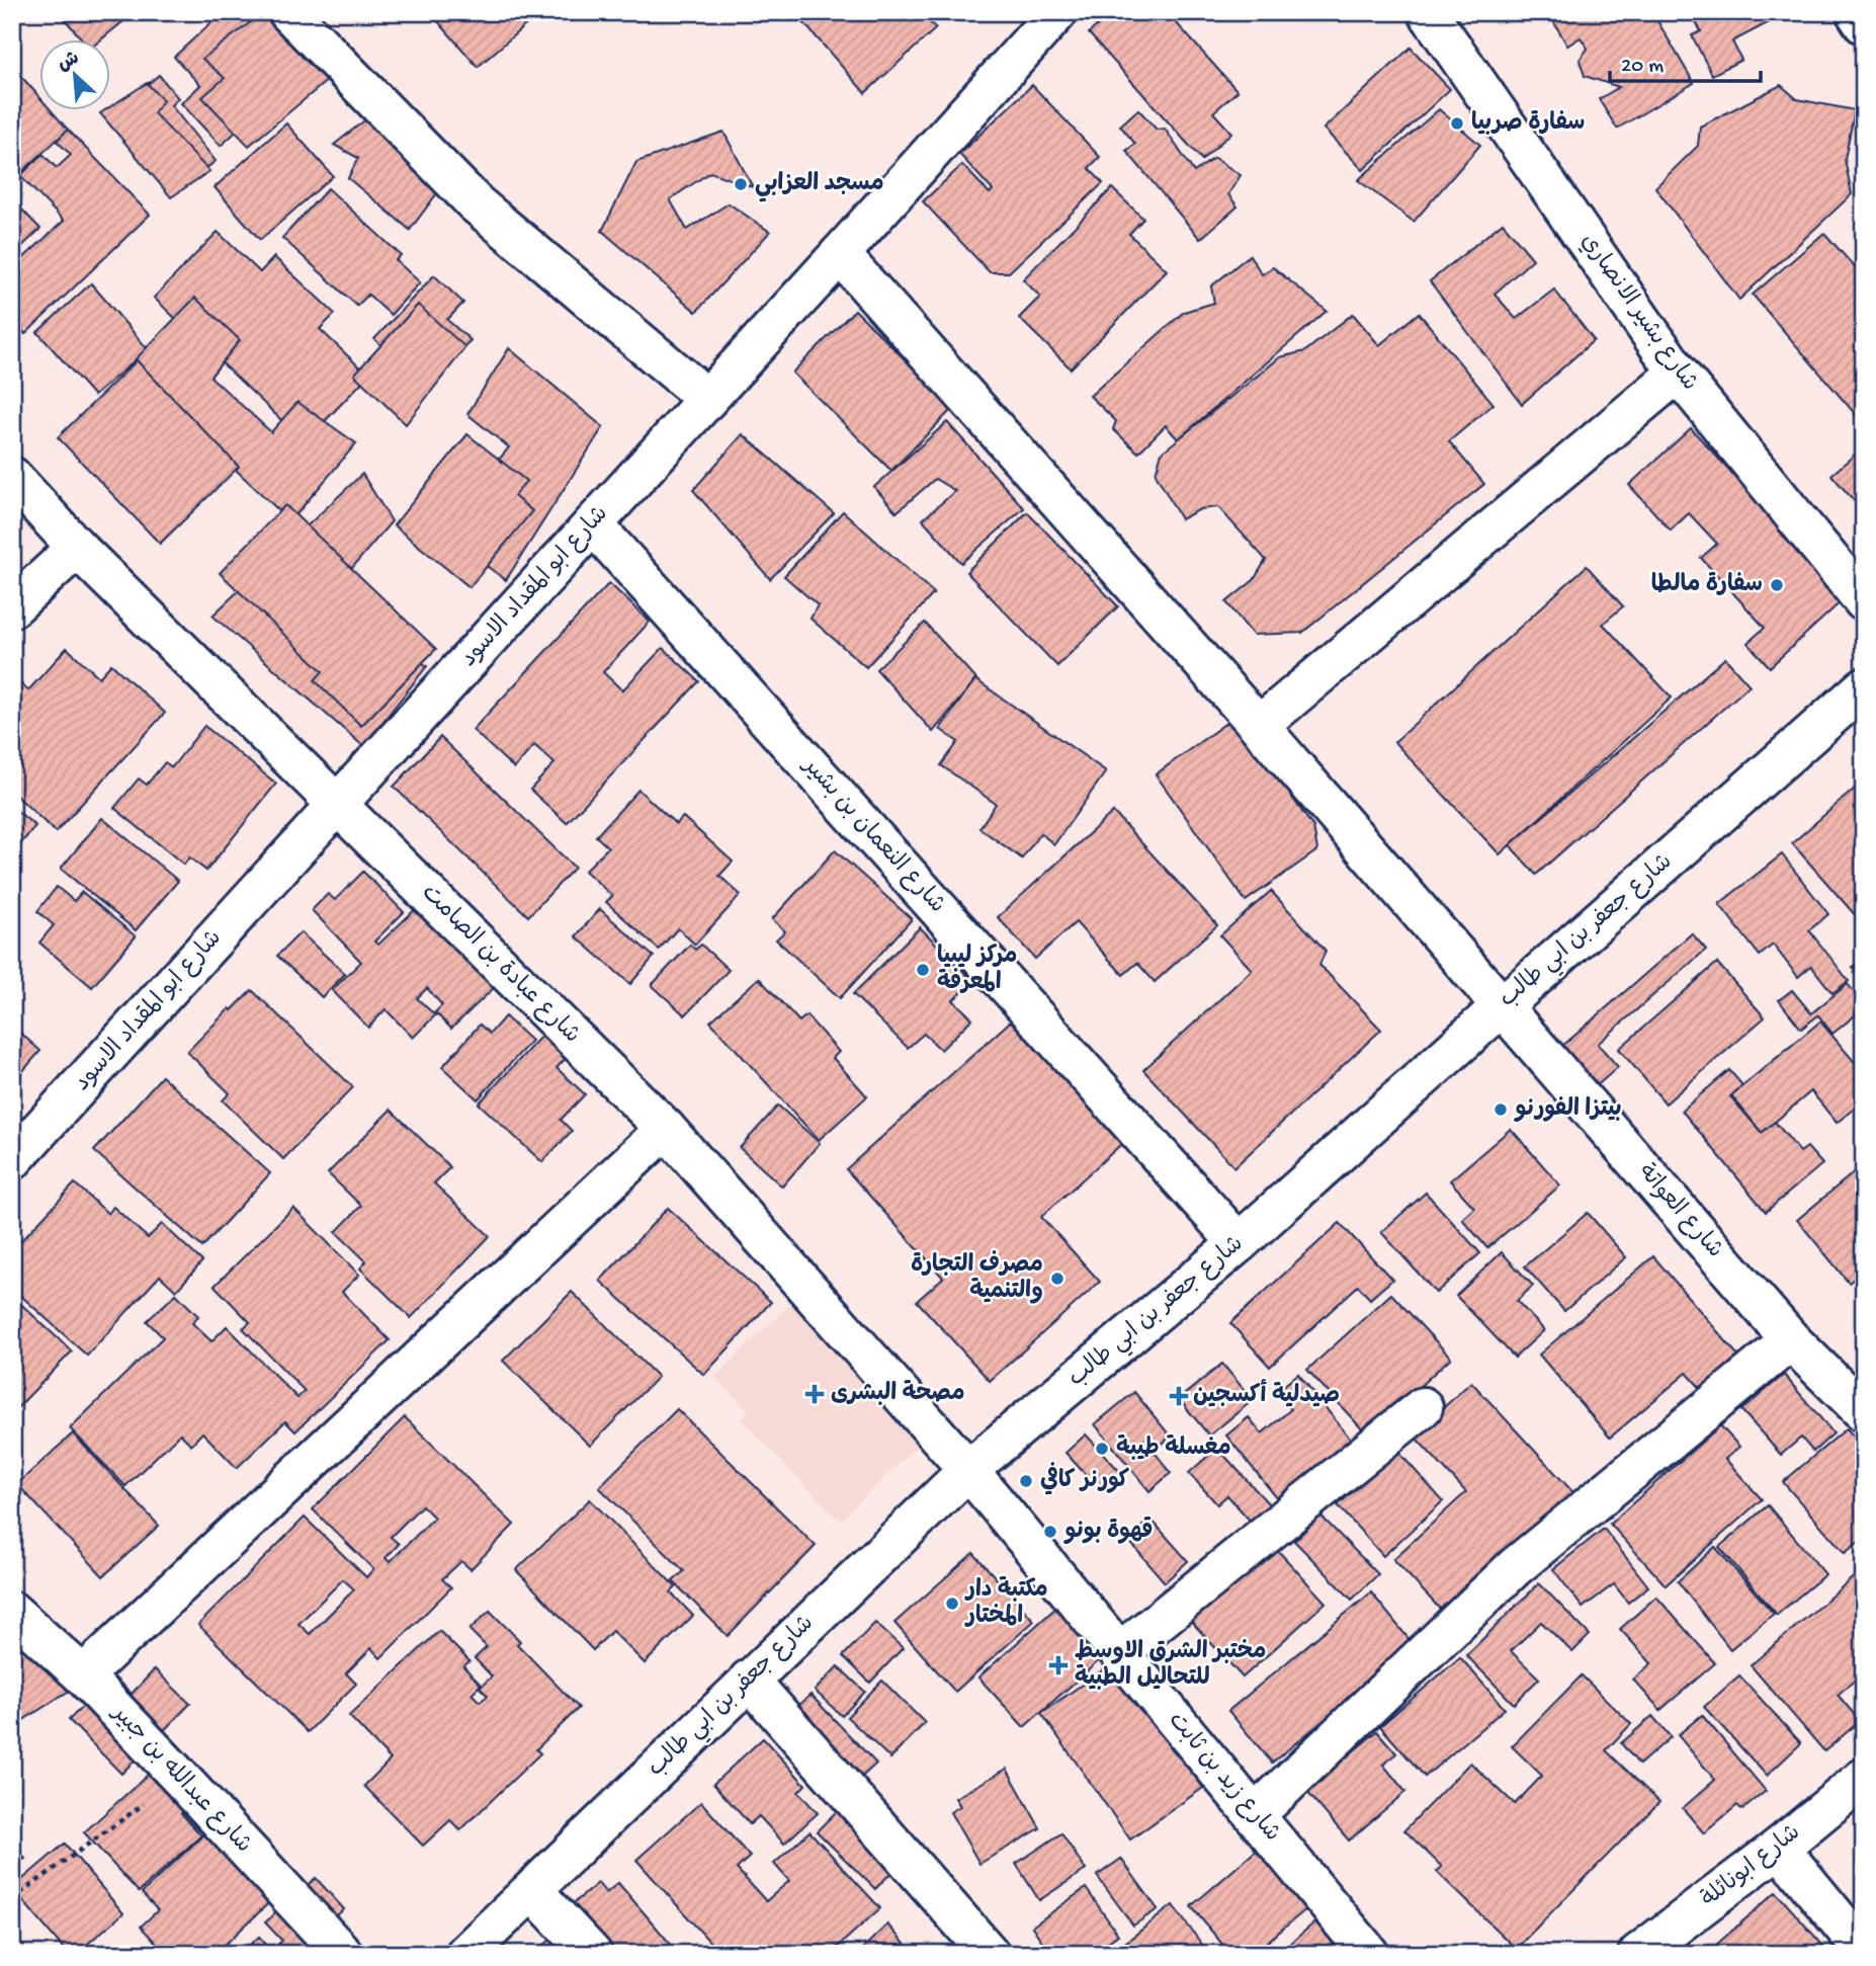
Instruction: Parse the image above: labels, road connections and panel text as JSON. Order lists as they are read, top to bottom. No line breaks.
{"streets":{"street":["شارع بشير الانصاري","شارع ابو المقداد الاسود","شارع النعمان بن بشير","شارع جعفر بن ابي طالب","شارع عبادة بن الصامت","شارع العواتة","شارع زيد بن ثابت","شارع عبدالله بن جبير","شارع ابونائلة"]},"crossings":[["شارع ابو المقداد الاسود","شارع النعمان بن بشير"],["شارع ابو المقداد الاسود","شارع عبادة بن الصامت"],["شارع ابو المقداد الاسود","شارع العواتة"],["شارع النعمان بن بشير","شارع جعفر بن ابي طالب"],["شارع جعفر بن ابي طالب","شارع عبادة بن الصامت"],["شارع جعفر بن ابي طالب","شارع العواتة"],["شارع جعفر بن ابي طالب","شارع زيد بن ثابت"],["شارع عبادة بن الصامت","شارع زيد بن ثابت"]],"places":{"other":["سفارة صربيا","مسجد العزابي","سفارة مالطا","مركز ليبيا المعرفة","بيتزا الفورنو","مصرف التجارة والتنمية","مغسلة طيبة","كورنر كافي","قهوة بونو","مكتبة دار المختار"],"health":["مصحة البشرى","صيدلية أكسجين","مختبر الشرق الاوسط للتحاليل الطبية"]},"scale_bar":"20 m","north":"top left"}
